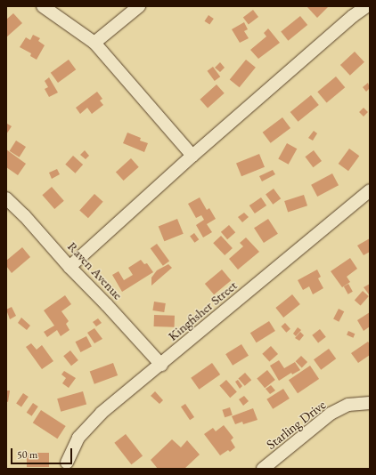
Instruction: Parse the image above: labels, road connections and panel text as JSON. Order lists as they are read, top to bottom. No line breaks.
{"streets":{"street":["Raven Avenue","Kingfisher Street","Starling Drive"]},"crossings":[["Raven Avenue","Kingfisher Street"]],"scale_bar":"50 m"}
